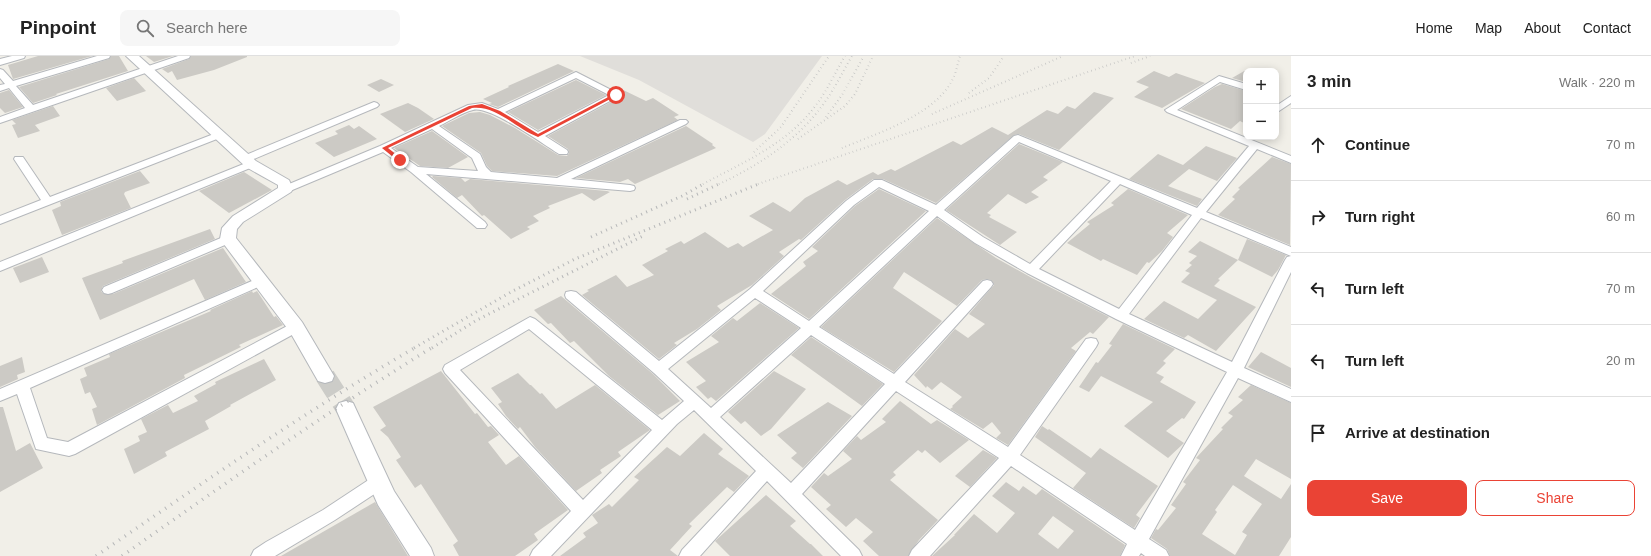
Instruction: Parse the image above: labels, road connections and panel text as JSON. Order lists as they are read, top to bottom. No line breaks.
{"page":{"header":"Pinpoint","search":"Search here","nav":["Home","Map","About","Contact"],"heading":["3 min","Walk · 220 m"],"map_buttons":["+","−"],"list":[["Continue","70 m"],["Turn right","60 m"],["Turn left","70 m"],["Turn left","20 m"],"Arrive at destination"],"buttons":["Save","Share"]}}
